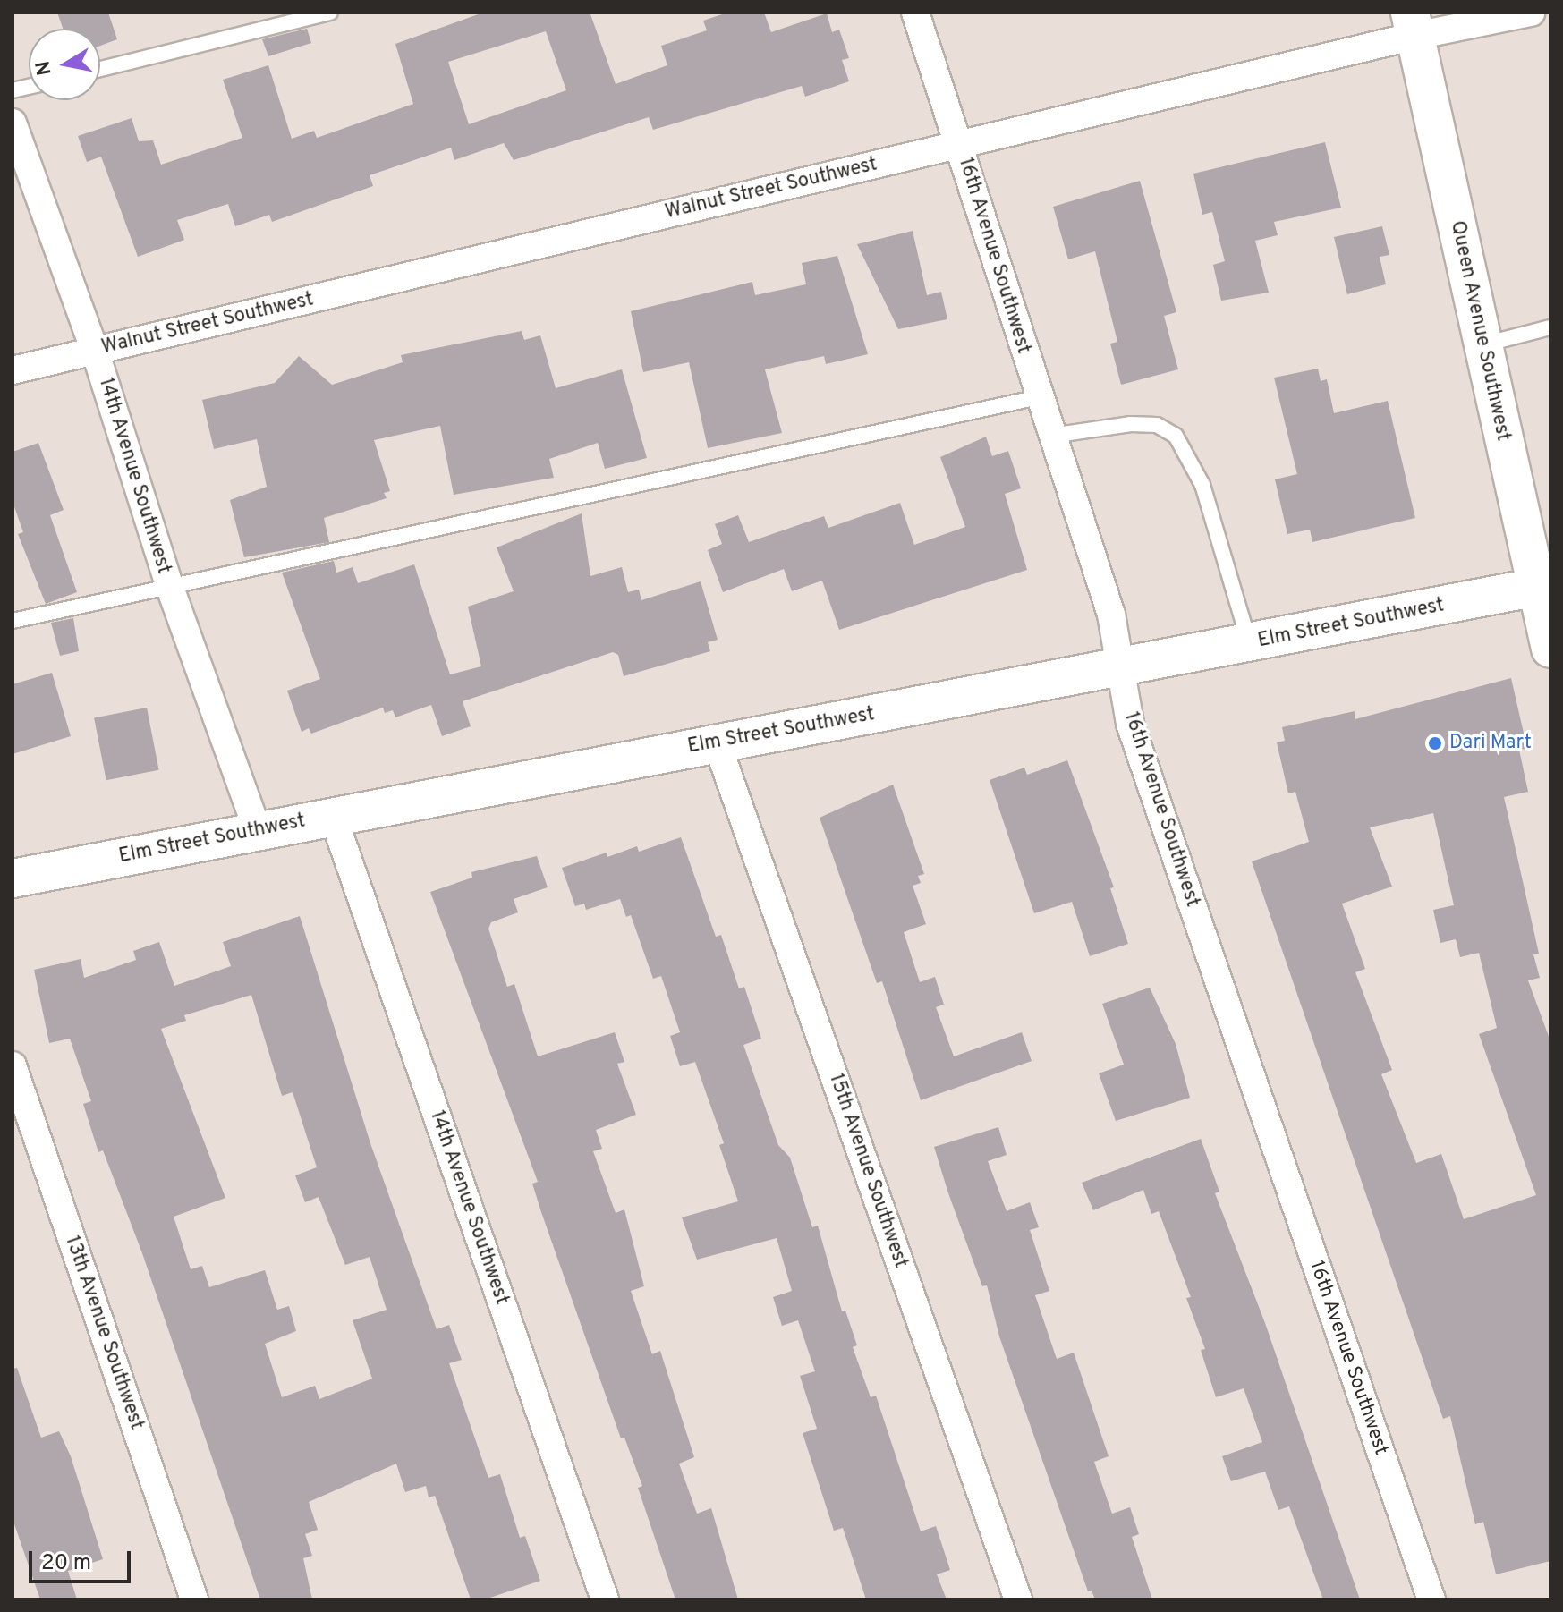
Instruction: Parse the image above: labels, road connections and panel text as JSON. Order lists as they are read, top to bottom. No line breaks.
{"streets":{"street":["Walnut Street Southwest","16th Avenue Southwest","Queen Avenue Southwest","14th Avenue Southwest","Elm Street Southwest","15th Avenue Southwest","13th Avenue Southwest"]},"crossings":[["Walnut Street Southwest","16th Avenue Southwest"],["Walnut Street Southwest","Queen Avenue Southwest"],["Walnut Street Southwest","14th Avenue Southwest"],["16th Avenue Southwest","Elm Street Southwest"],["Queen Avenue Southwest","Elm Street Southwest"],["14th Avenue Southwest","Elm Street Southwest"],["Elm Street Southwest","15th Avenue Southwest"]],"places":["Dari Mart"],"scale_bar":"20 m","north":"left"}
